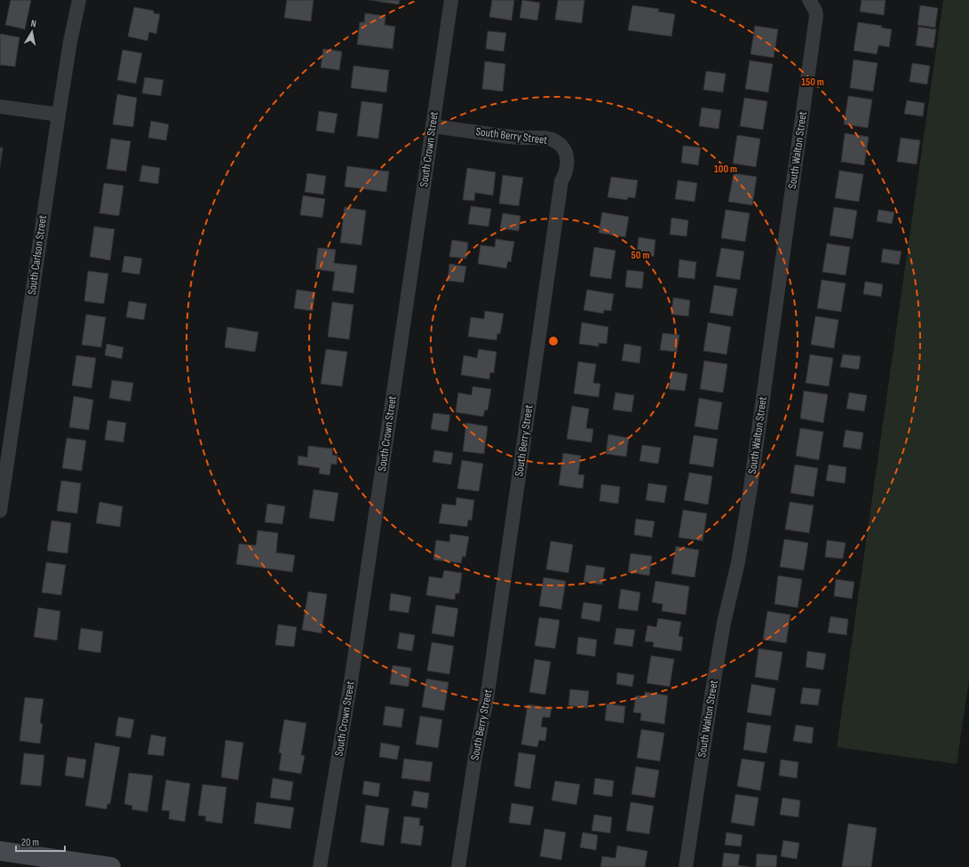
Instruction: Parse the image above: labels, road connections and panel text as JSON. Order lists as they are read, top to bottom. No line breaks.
{"streets":{"street":["South Berry Street","South Crown Street","South Walton Street","South Carlson Street"]},"crossings":[["South Berry Street","South Crown Street"]],"scale_bar":"20 m","north":"top","rings":["150 m","100 m","50 m"]}
